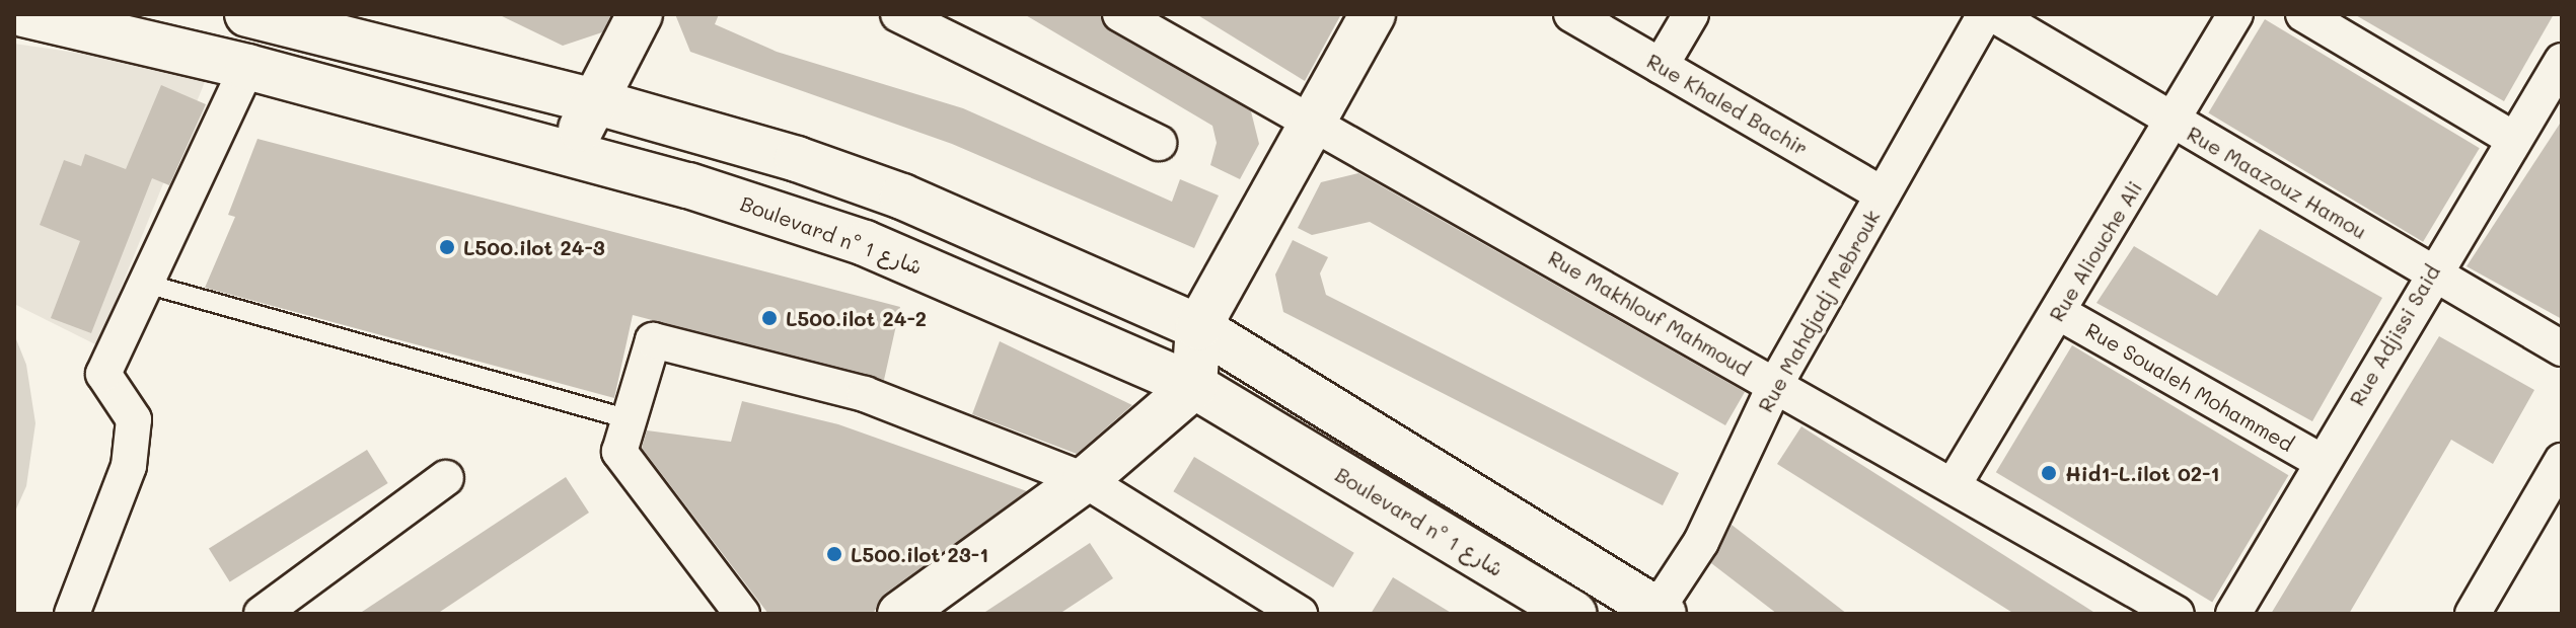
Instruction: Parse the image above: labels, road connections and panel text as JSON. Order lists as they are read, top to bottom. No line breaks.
{"streets":{"main road":["Boulevard n° شارع 1"],"street":["Rue Khaled Bachir","Rue Maazouz Hamou","Rue Aliouche Ali","Rue Mahdjadj Mebrouk","Rue Makhlouf Mahmoud","Rue Adjissi Said","Rue Soualeh Mohammed"]},"crossings":[["Rue Khaled Bachir","Rue Mahdjadj Mebrouk"],["Rue Maazouz Hamou","Rue Aliouche Ali"],["Rue Maazouz Hamou","Rue Adjissi Said"],["Rue Aliouche Ali","Rue Makhlouf Mahmoud"],["Rue Aliouche Ali","Rue Soualeh Mohammed"],["Rue Mahdjadj Mebrouk","Rue Makhlouf Mahmoud"],["Rue Adjissi Said","Rue Soualeh Mohammed"]],"places":["L500.ilot 24-3","L500.ilot 24-2","Hid1-L.ilot 02-1","L500.ilot 23-1"]}
